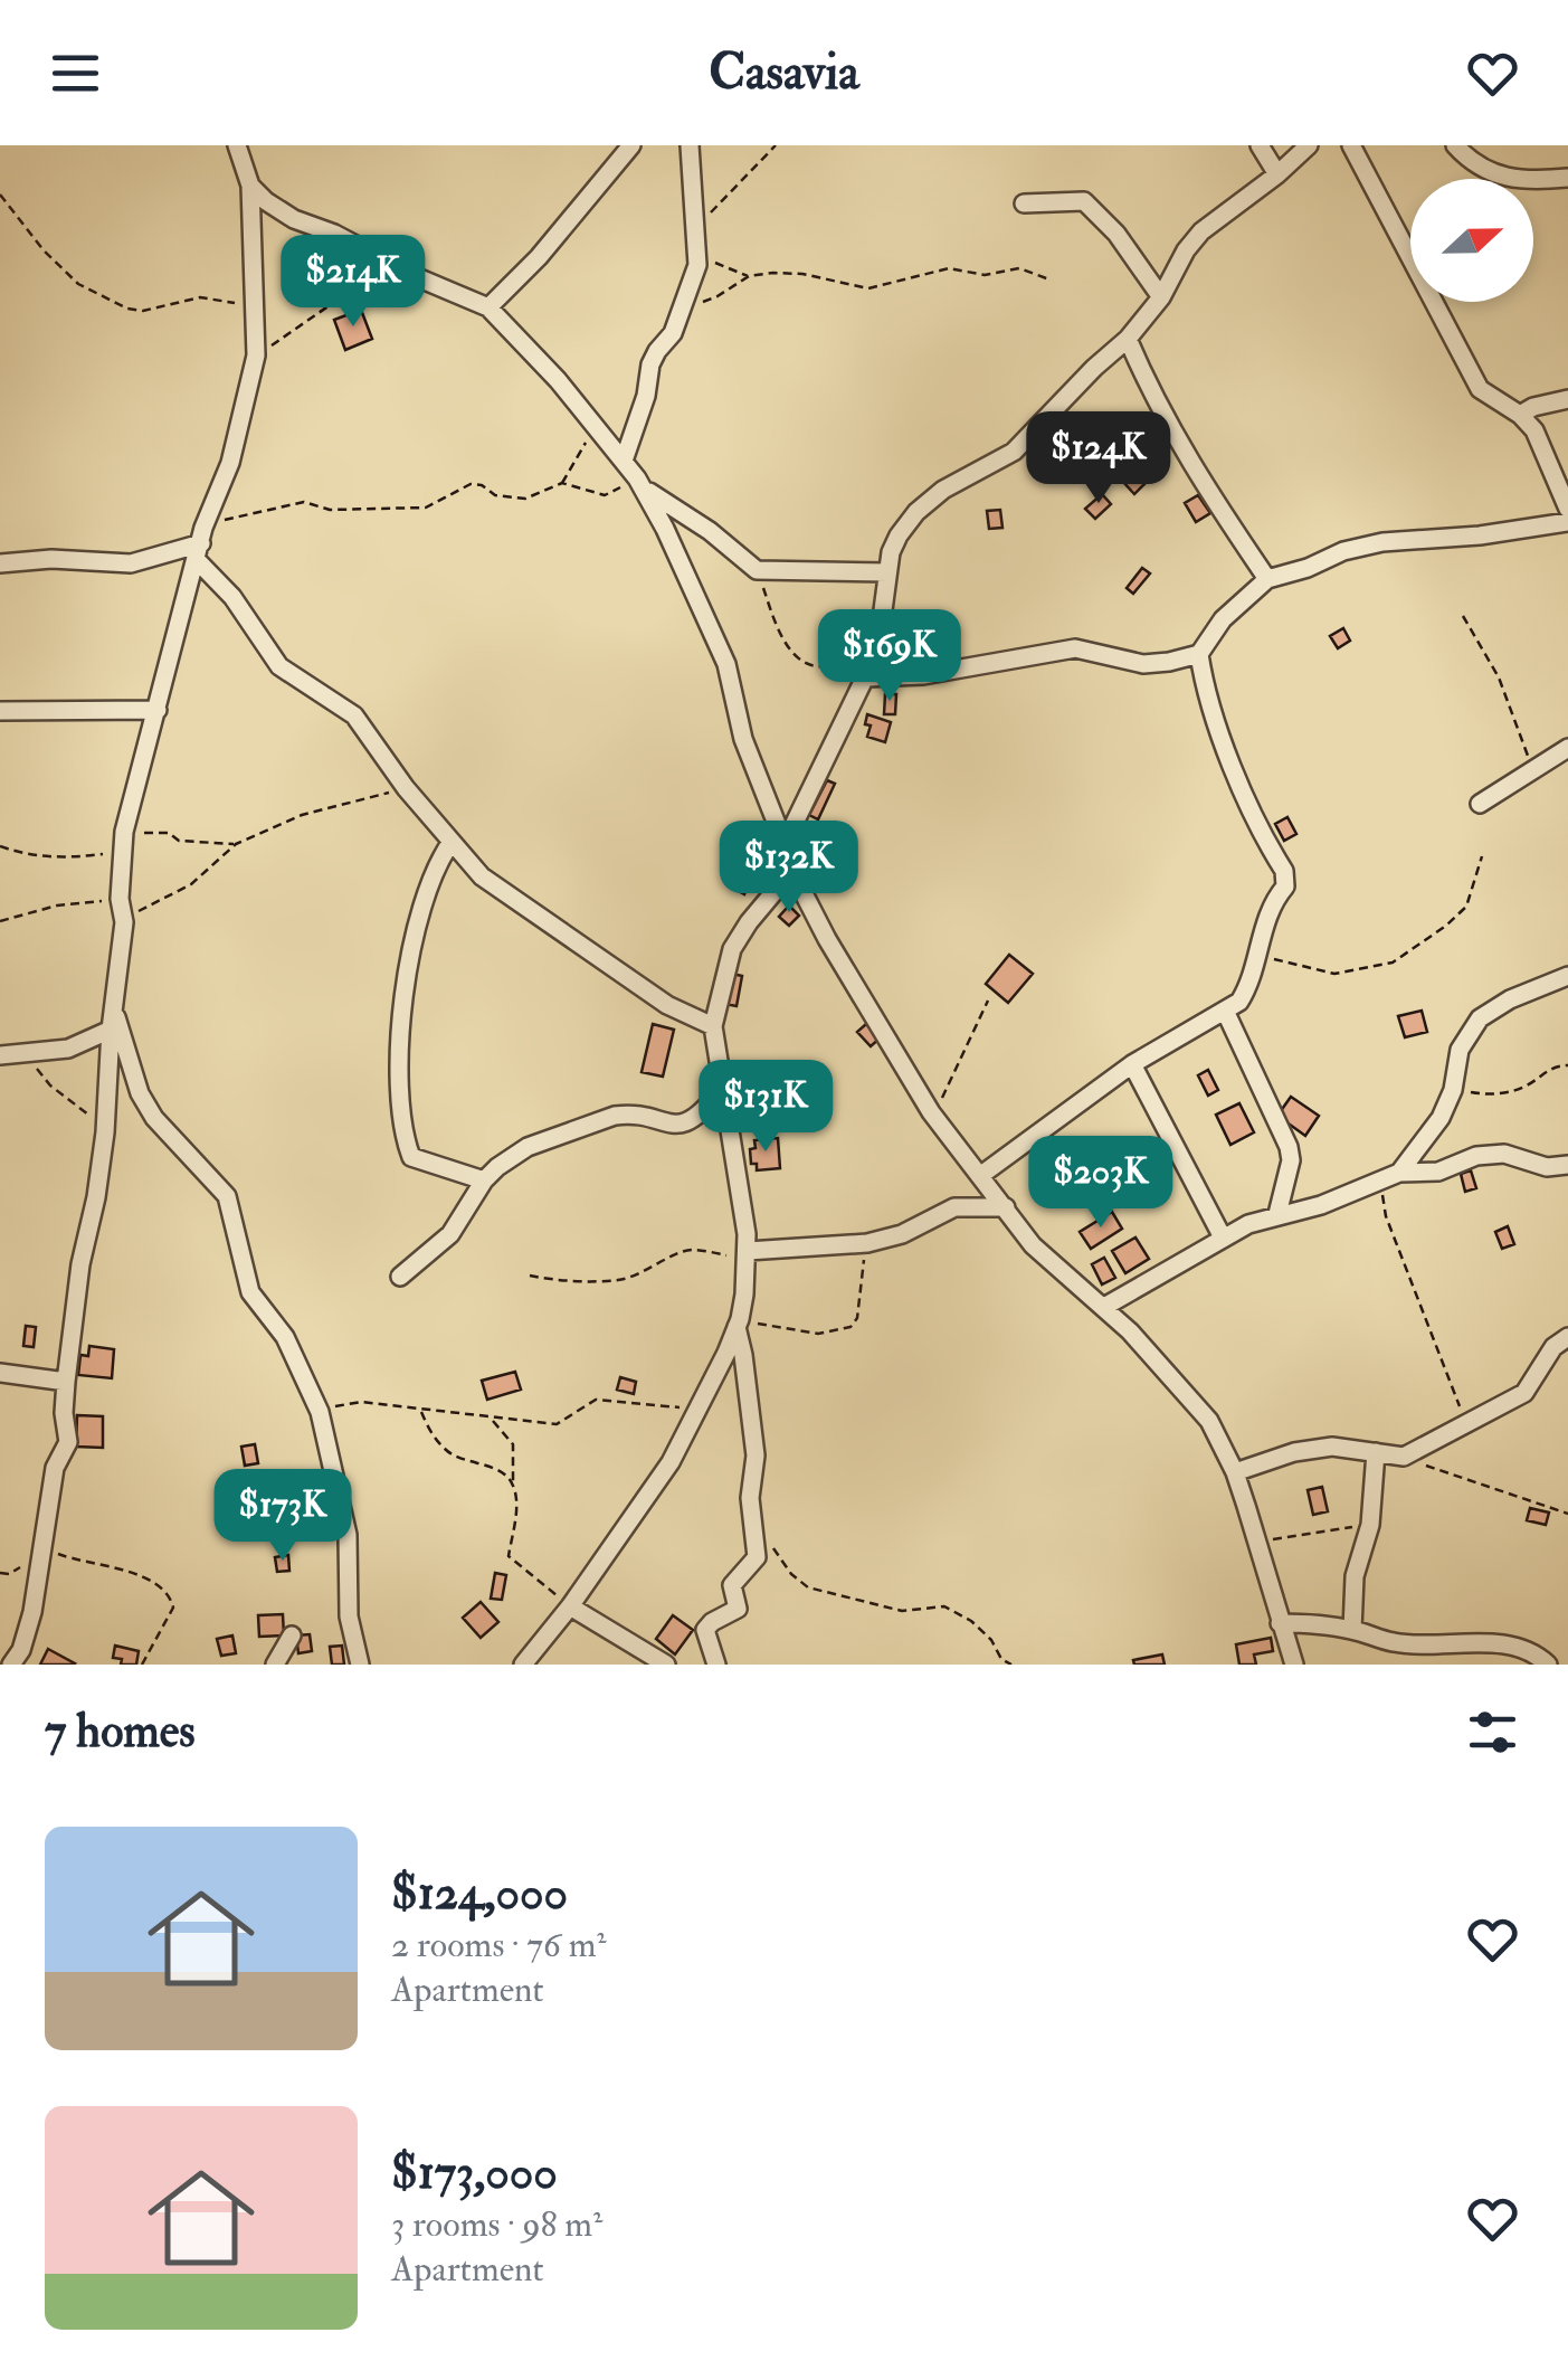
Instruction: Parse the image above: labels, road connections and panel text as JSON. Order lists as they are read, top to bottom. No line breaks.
{"north":"right","page":{"header":"Casavia","price":["$214K","$124K","$169K","$132K","$131K","$203K","$173K"],"heading":"7 homes","list":[{"name":"$124,000","note":"2 rooms · 76 m² · Apartment"},{"name":"$173,000","note":"3 rooms · 98 m² · Apartment"}]}}
